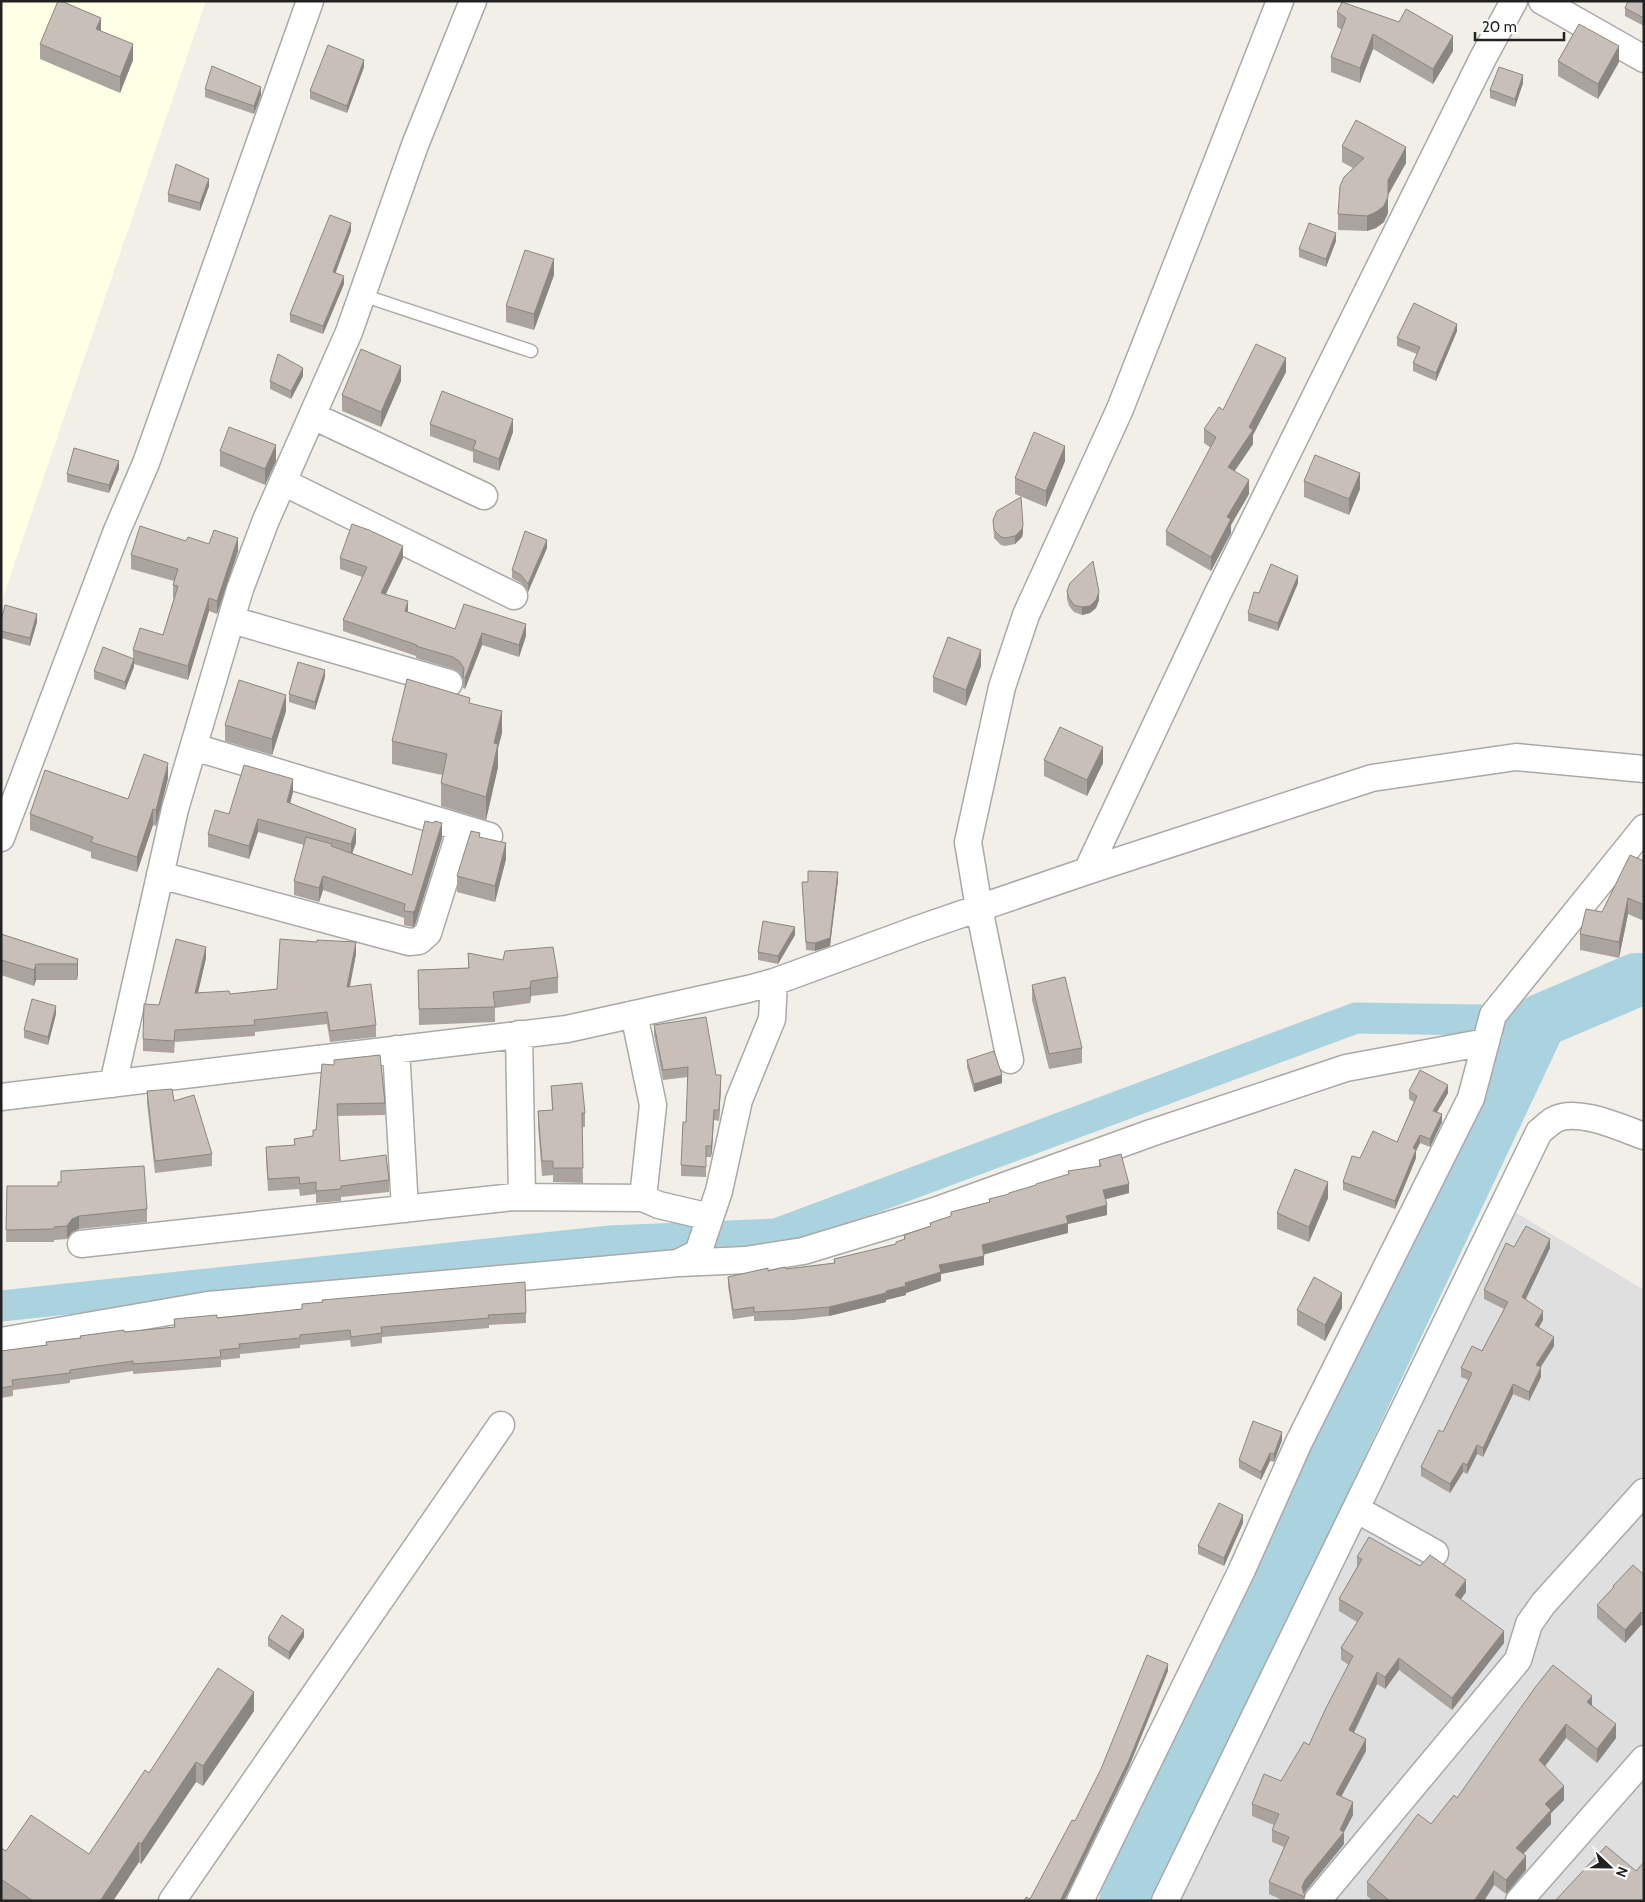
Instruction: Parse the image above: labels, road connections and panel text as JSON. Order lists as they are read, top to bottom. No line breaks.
{"scale_bar":"20 m","north":"right"}
